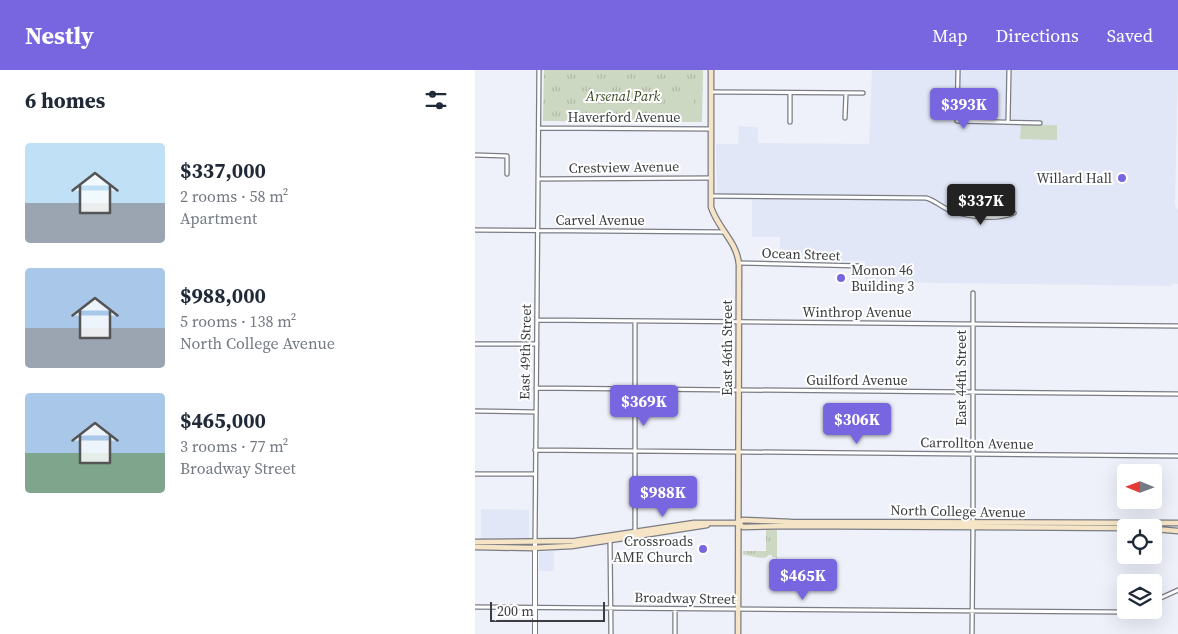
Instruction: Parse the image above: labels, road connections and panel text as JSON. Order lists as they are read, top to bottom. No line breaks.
{"streets":{"main road":["East 46th Street","North College Avenue"],"street":["Haverford Avenue","Crestview Avenue","Carvel Avenue","Ocean Street","Winthrop Avenue","East 49th Street","East 44th Street","Guilford Avenue","Carrollton Avenue","Broadway Street"]},"crossings":[["Haverford Avenue","East 46th Street"],["Haverford Avenue","East 49th Street"],["Crestview Avenue","East 46th Street"],["Crestview Avenue","East 49th Street"],["Carvel Avenue","East 46th Street"],["Carvel Avenue","East 49th Street"],["Ocean Street","East 46th Street"],["Winthrop Avenue","East 46th Street"],["Winthrop Avenue","East 49th Street"],["Winthrop Avenue","East 44th Street"],["East 46th Street","Guilford Avenue"],["East 46th Street","Carrollton Avenue"],["East 46th Street","North College Avenue"],["East 46th Street","Broadway Street"],["East 49th Street","Guilford Avenue"],["East 49th Street","Carrollton Avenue"],["East 49th Street","North College Avenue"],["East 49th Street","Broadway Street"],["East 44th Street","Guilford Avenue"],["East 44th Street","Carrollton Avenue"],["East 44th Street","North College Avenue"],["East 44th Street","Broadway Street"]],"parks":["Arsenal Park"],"places":["Willard Hall","Monon 46 Building 3","Crossroads AME Church"],"scale_bar":"200 m","north":"left","page":{"header":"Nestly","nav":["Map","Directions","Saved"],"heading":"6 homes","price":["$393K","$337K","$369K","$306K","$988K","$465K"],"list":[{"name":"$337,000","note":"2 rooms · 58 m² · Apartment"},{"name":"$988,000","note":"5 rooms · 138 m² · North College Avenue"},{"name":"$465,000","note":"3 rooms · 77 m² · Broadway Street"}],"scale":"200 m"}}
